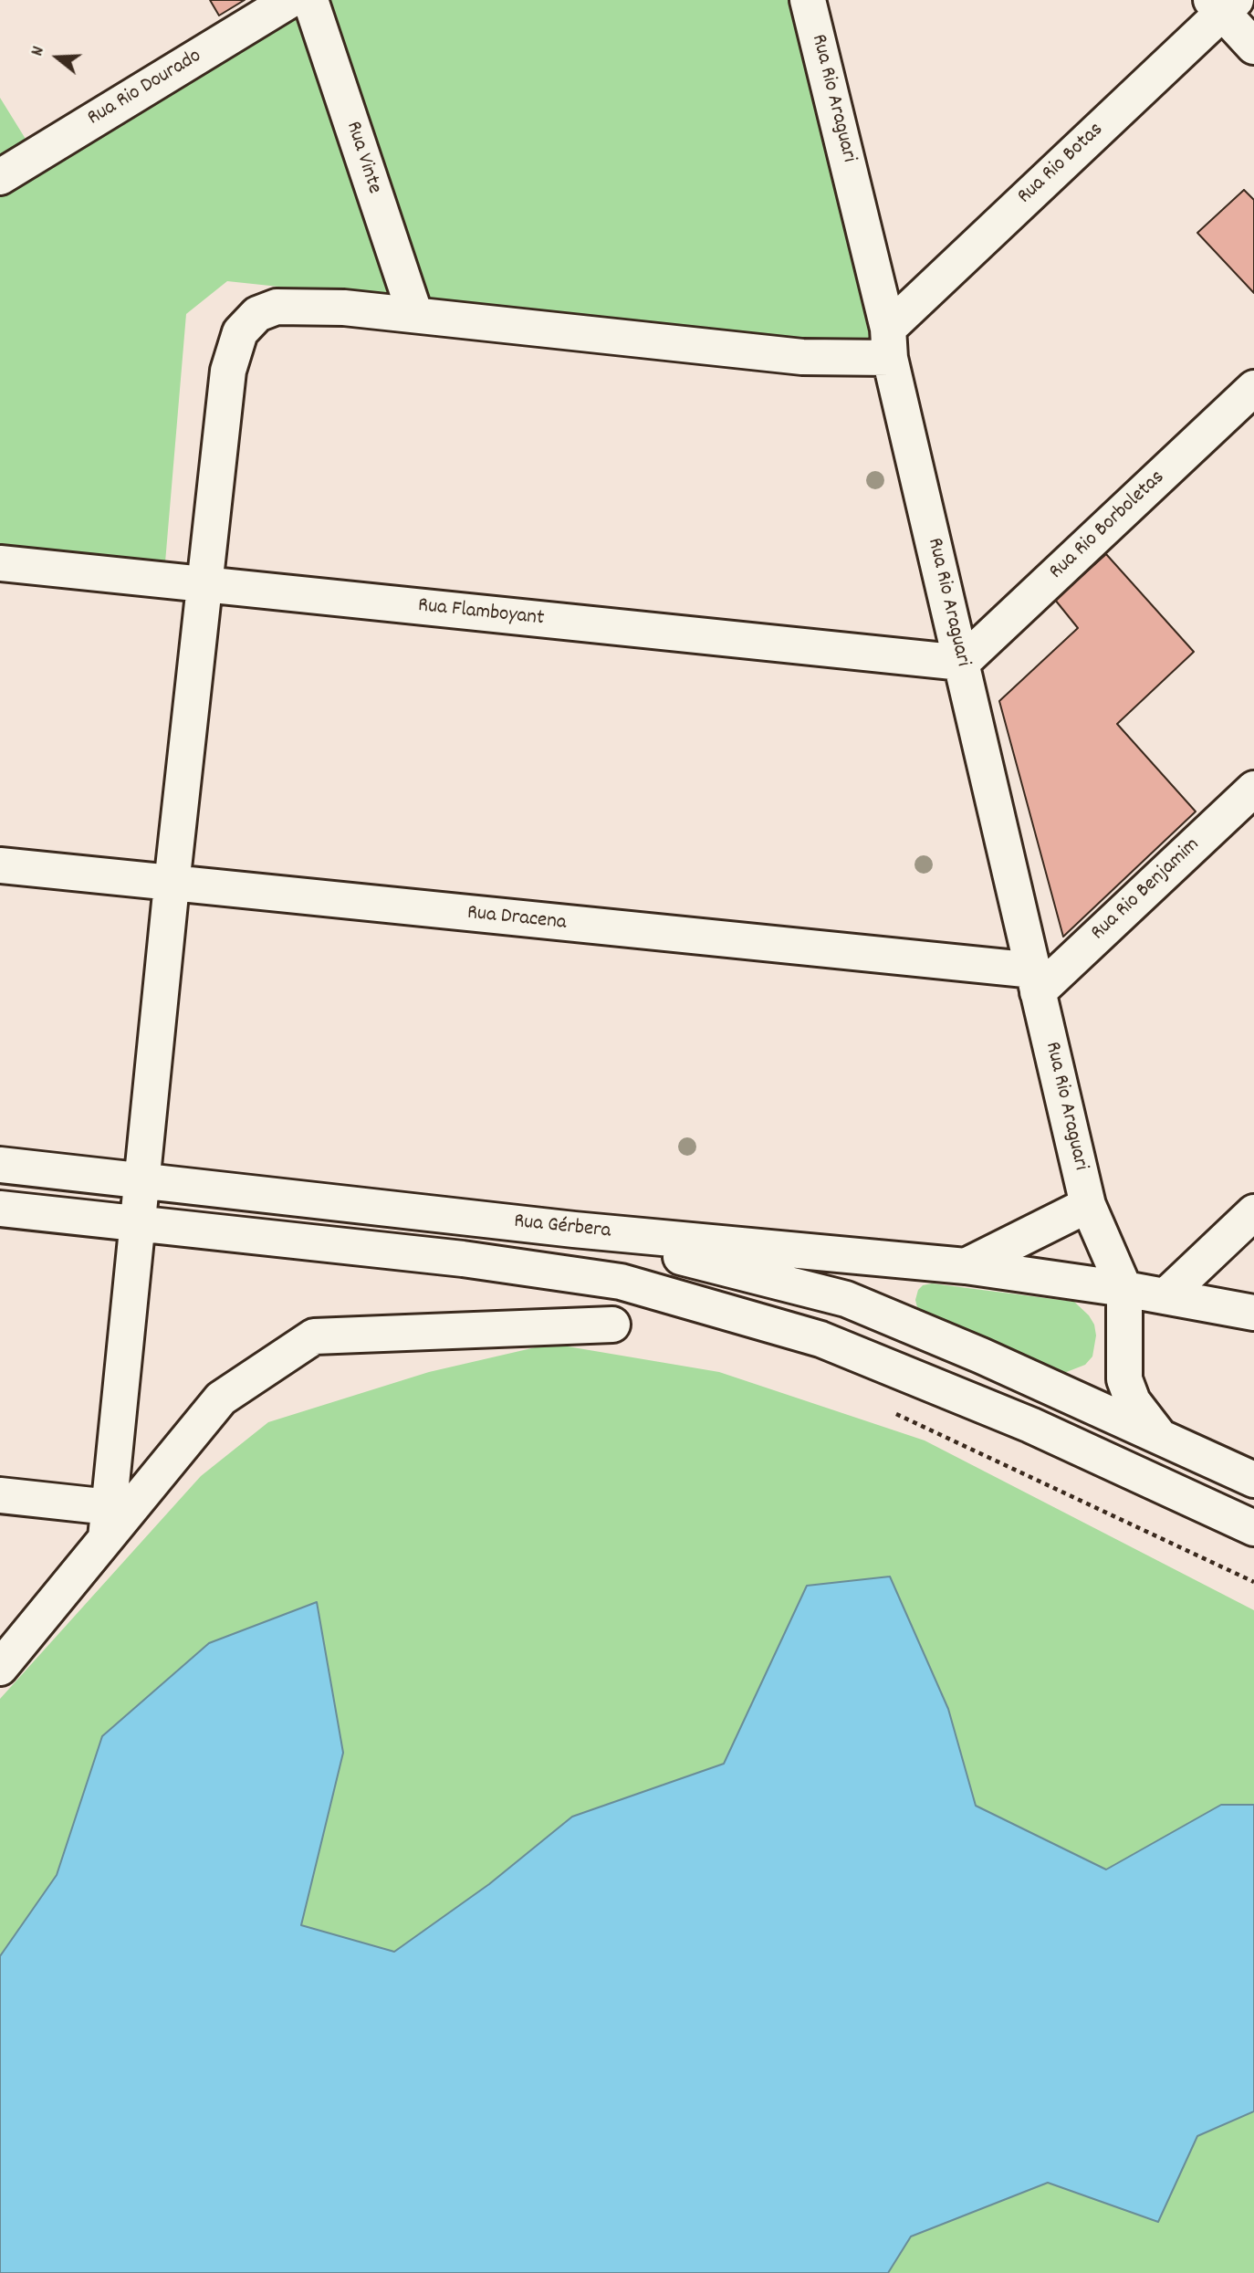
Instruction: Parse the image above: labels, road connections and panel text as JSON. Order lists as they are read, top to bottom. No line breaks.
{"streets":{"street":["Rua Rio Dourado","Rua Rio Araguari","Rua Vinte","Rua Rio Botas","Rua Rio Borboletas","Rua Flamboyant","Rua Rio Benjamim","Rua Dracena","Rua Gérbera"]},"crossings":[["Rua Rio Araguari","Rua Rio Botas"],["Rua Rio Araguari","Rua Rio Borboletas"],["Rua Rio Araguari","Rua Flamboyant"],["Rua Rio Araguari","Rua Rio Benjamim"],["Rua Rio Araguari","Rua Dracena"],["Rua Rio Araguari","Rua Gérbera"],["Rua Rio Borboletas","Rua Flamboyant"],["Rua Rio Benjamim","Rua Dracena"]],"north":"left"}
